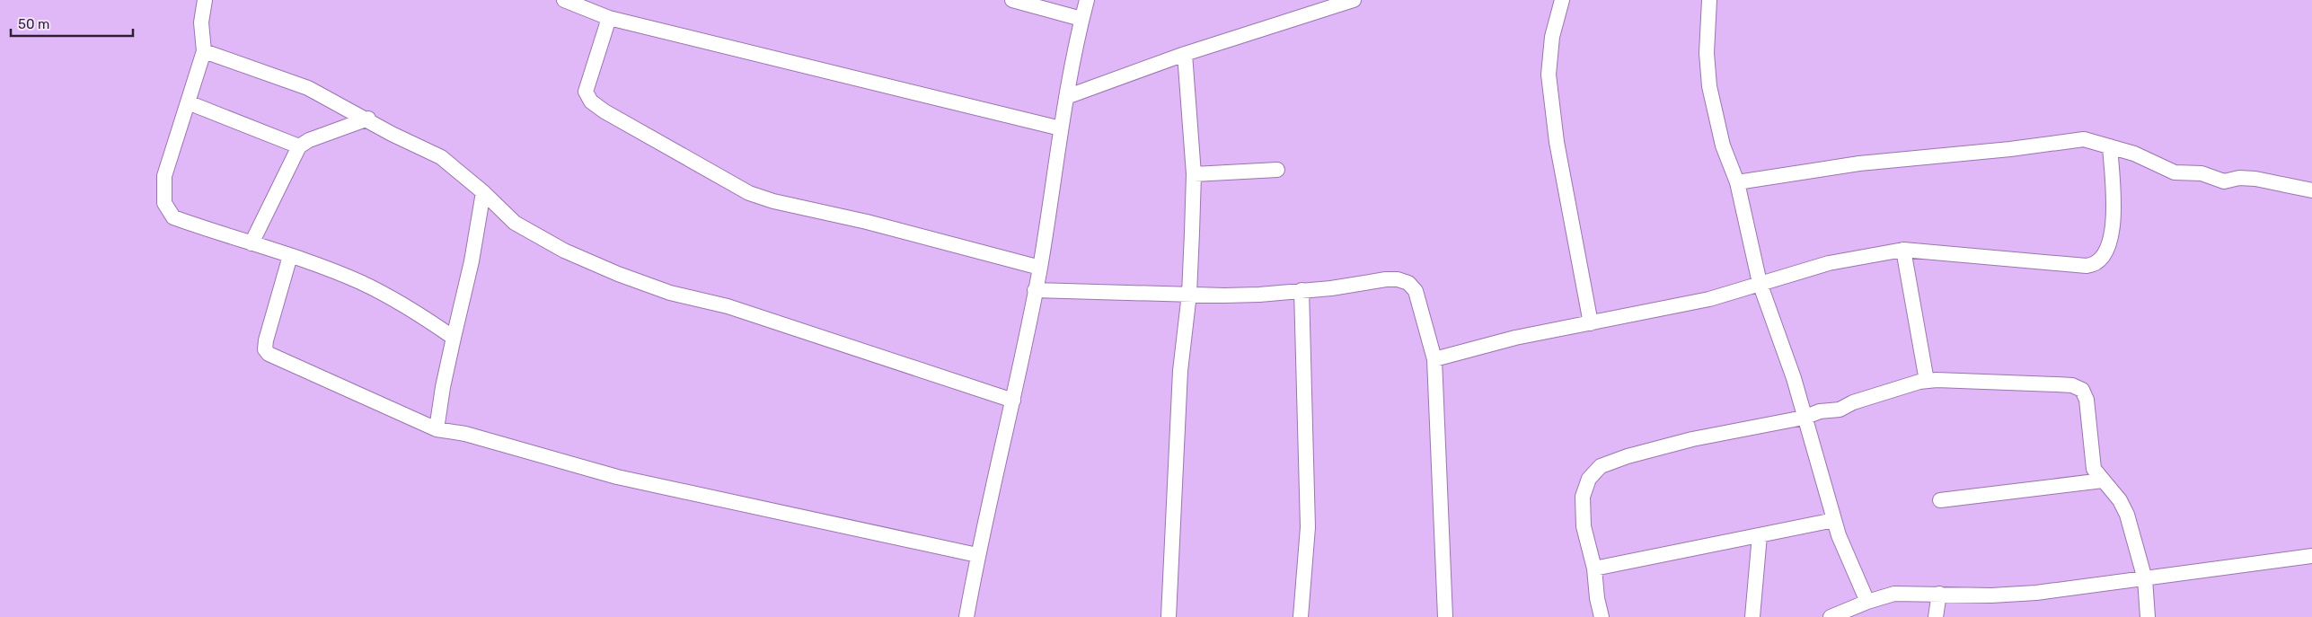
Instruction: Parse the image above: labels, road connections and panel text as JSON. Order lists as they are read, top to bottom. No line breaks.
{"scale_bar":"50 m"}
